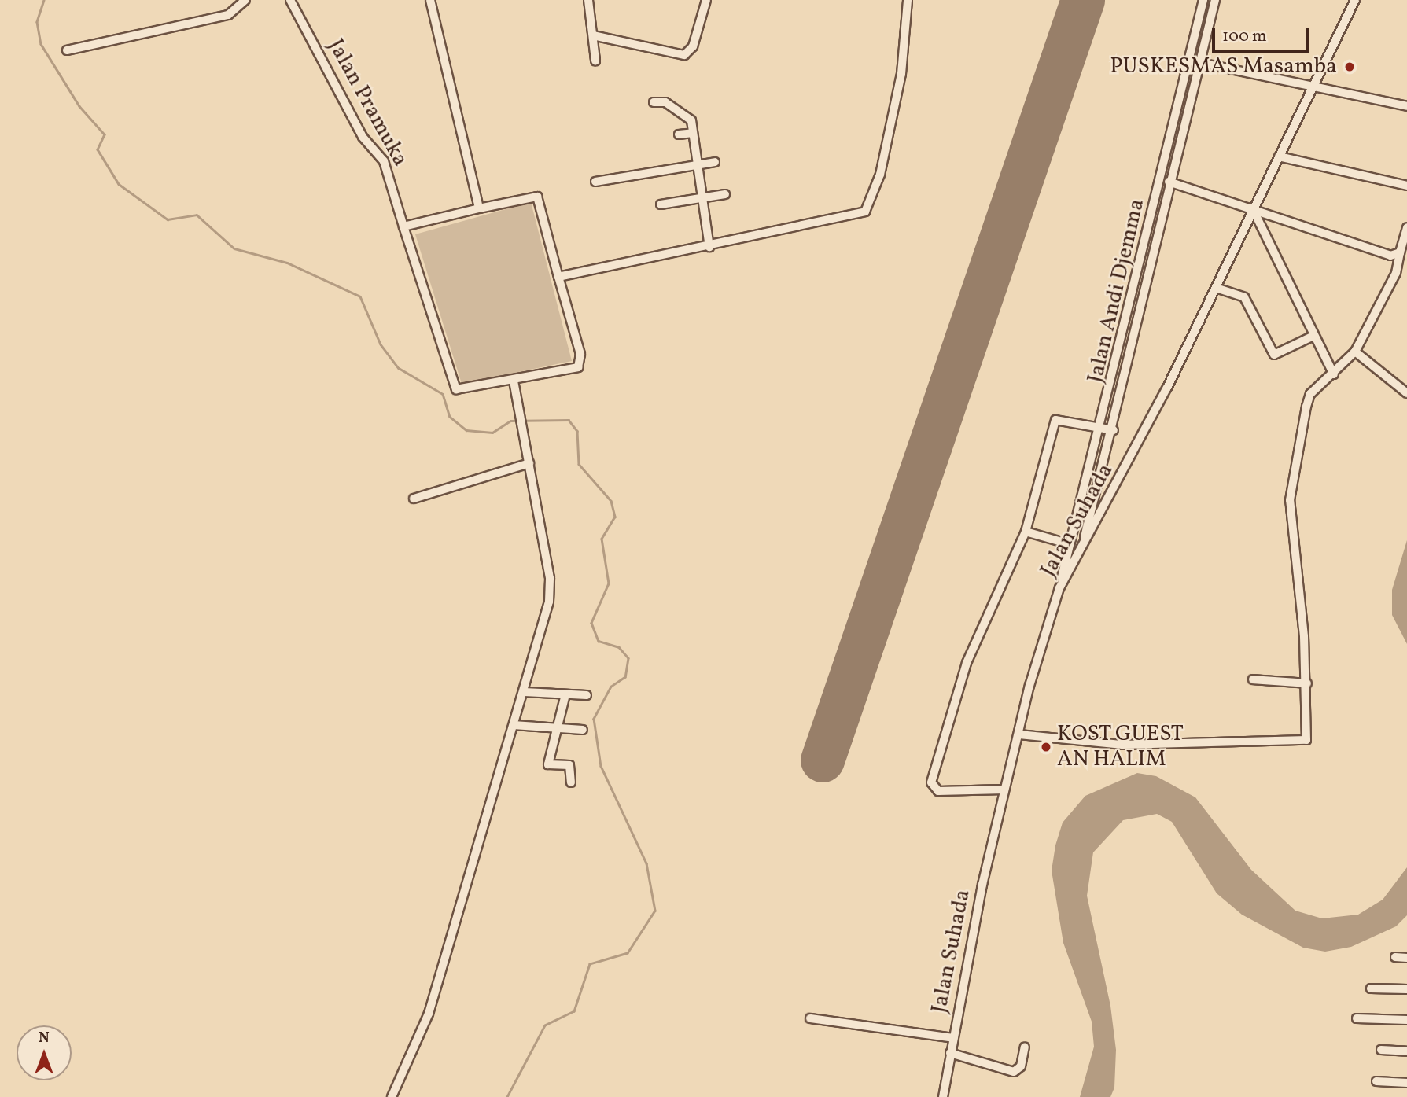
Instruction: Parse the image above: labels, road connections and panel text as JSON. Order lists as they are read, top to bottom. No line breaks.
{"streets":{"street":["Jalan Pramuka","Jalan Andi Djemma","Jalan Suhada"]},"crossings":[["Jalan Andi Djemma","Jalan Suhada"]],"places":["PUSKESMAS Masamba","KOST GUEST AN HALIM"],"scale_bar":"100 m","north":"top"}
